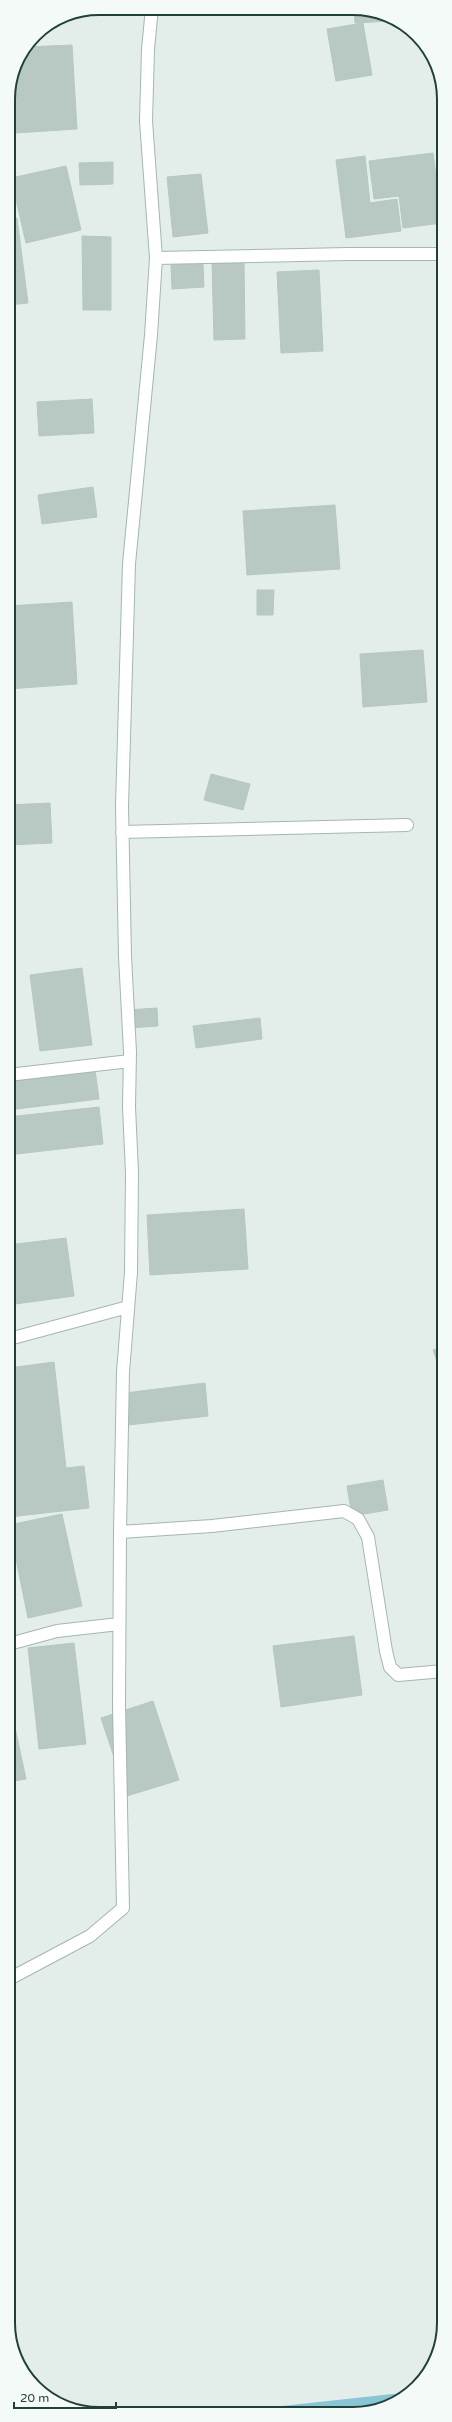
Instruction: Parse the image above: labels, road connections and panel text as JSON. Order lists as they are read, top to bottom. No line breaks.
{"scale_bar":"20 m"}
